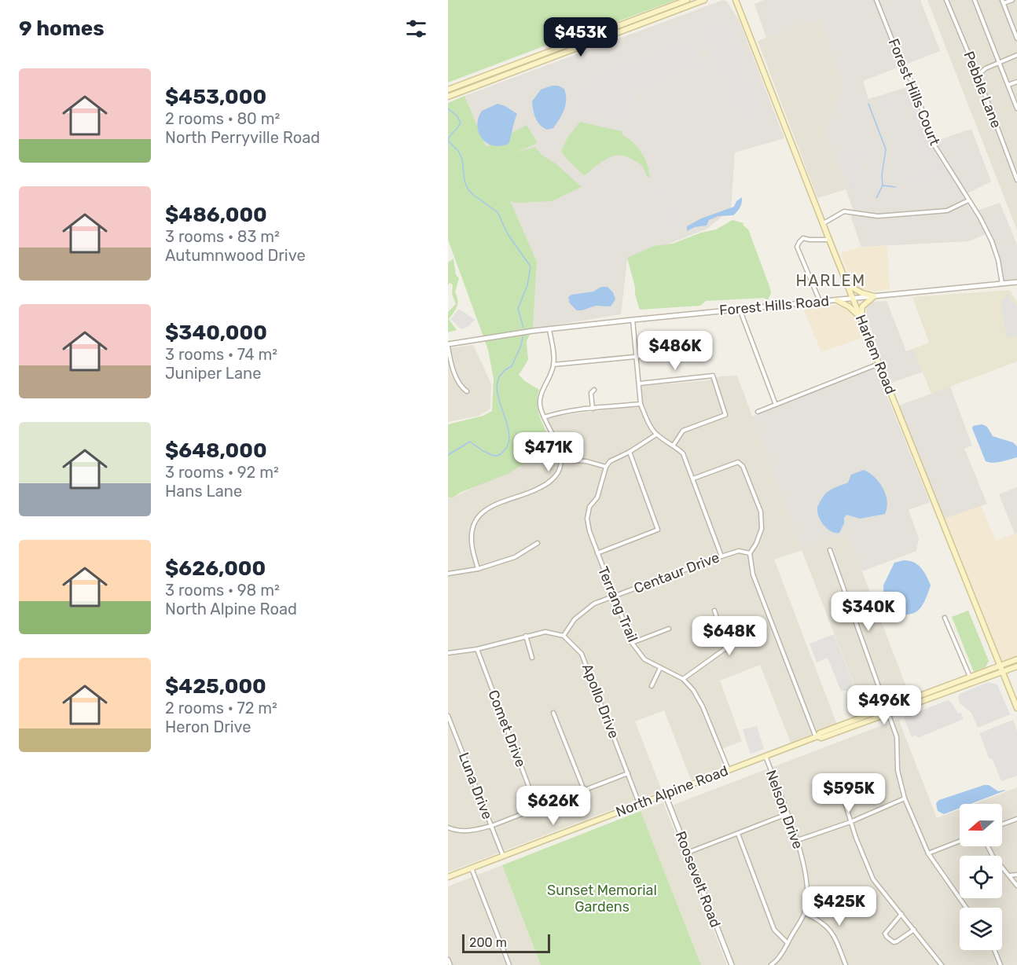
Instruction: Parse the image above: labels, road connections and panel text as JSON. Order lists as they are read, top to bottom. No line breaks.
{"streets":{"main road":["Harlem Road","North Alpine Road"],"street":["Pebble Lane","Forest Hills Court","Forest Hills Road","Centaur Drive","Terrang Trail","Apollo Drive","Comet Drive","Luna Drive","Nelson Drive","Roosevelt Road"]},"crossings":[["Forest Hills Court","Forest Hills Road"],["Forest Hills Road","Harlem Road"],["Harlem Road","North Alpine Road"],["Centaur Drive","Terrang Trail"],["Centaur Drive","Apollo Drive"],["Terrang Trail","North Alpine Road"],["Apollo Drive","North Alpine Road"],["Luna Drive","North Alpine Road"],["North Alpine Road","Nelson Drive"],["North Alpine Road","Roosevelt Road"]],"districts":["HARLEM"],"parks":["Sunset Memorial Gardens"],"scale_bar":"200 m","north":"left","page":{"heading":"9 homes","price":["$453K","$486K","$471K","$340K","$648K","$496K","$595K","$626K","$425K"],"list":[{"name":"$453,000","note":"2 rooms · 80 m² · North Perryville Road"},{"name":"$486,000","note":"3 rooms · 83 m² · Autumnwood Drive"},{"name":"$340,000","note":"3 rooms · 74 m² · Juniper Lane"},{"name":"$648,000","note":"3 rooms · 92 m² · Hans Lane"},{"name":"$626,000","note":"3 rooms · 98 m² · North Alpine Road"},{"name":"$425,000","note":"2 rooms · 72 m² · Heron Drive"}],"scale":"200 m"}}
